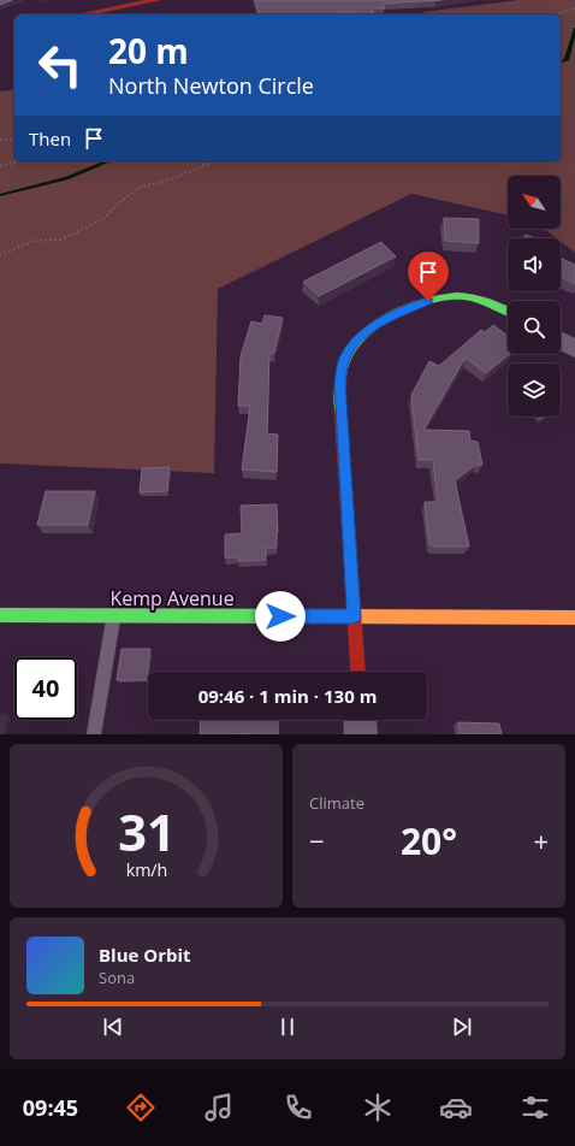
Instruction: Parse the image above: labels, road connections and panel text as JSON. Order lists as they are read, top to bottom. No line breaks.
{"streets":{"street":["Kemp Avenue"]},"north":"top left","page":{"turn":["20 m","North Newton Circle"],"then":"Then","limit":"40","trip":"09:46 · 1 min · 130 m","tile":"Climate","heat":["−","20°","+"],"song":["Blue Orbit","Sona"],"tabs":"09:45","gauge":["31","km/h"]}}
